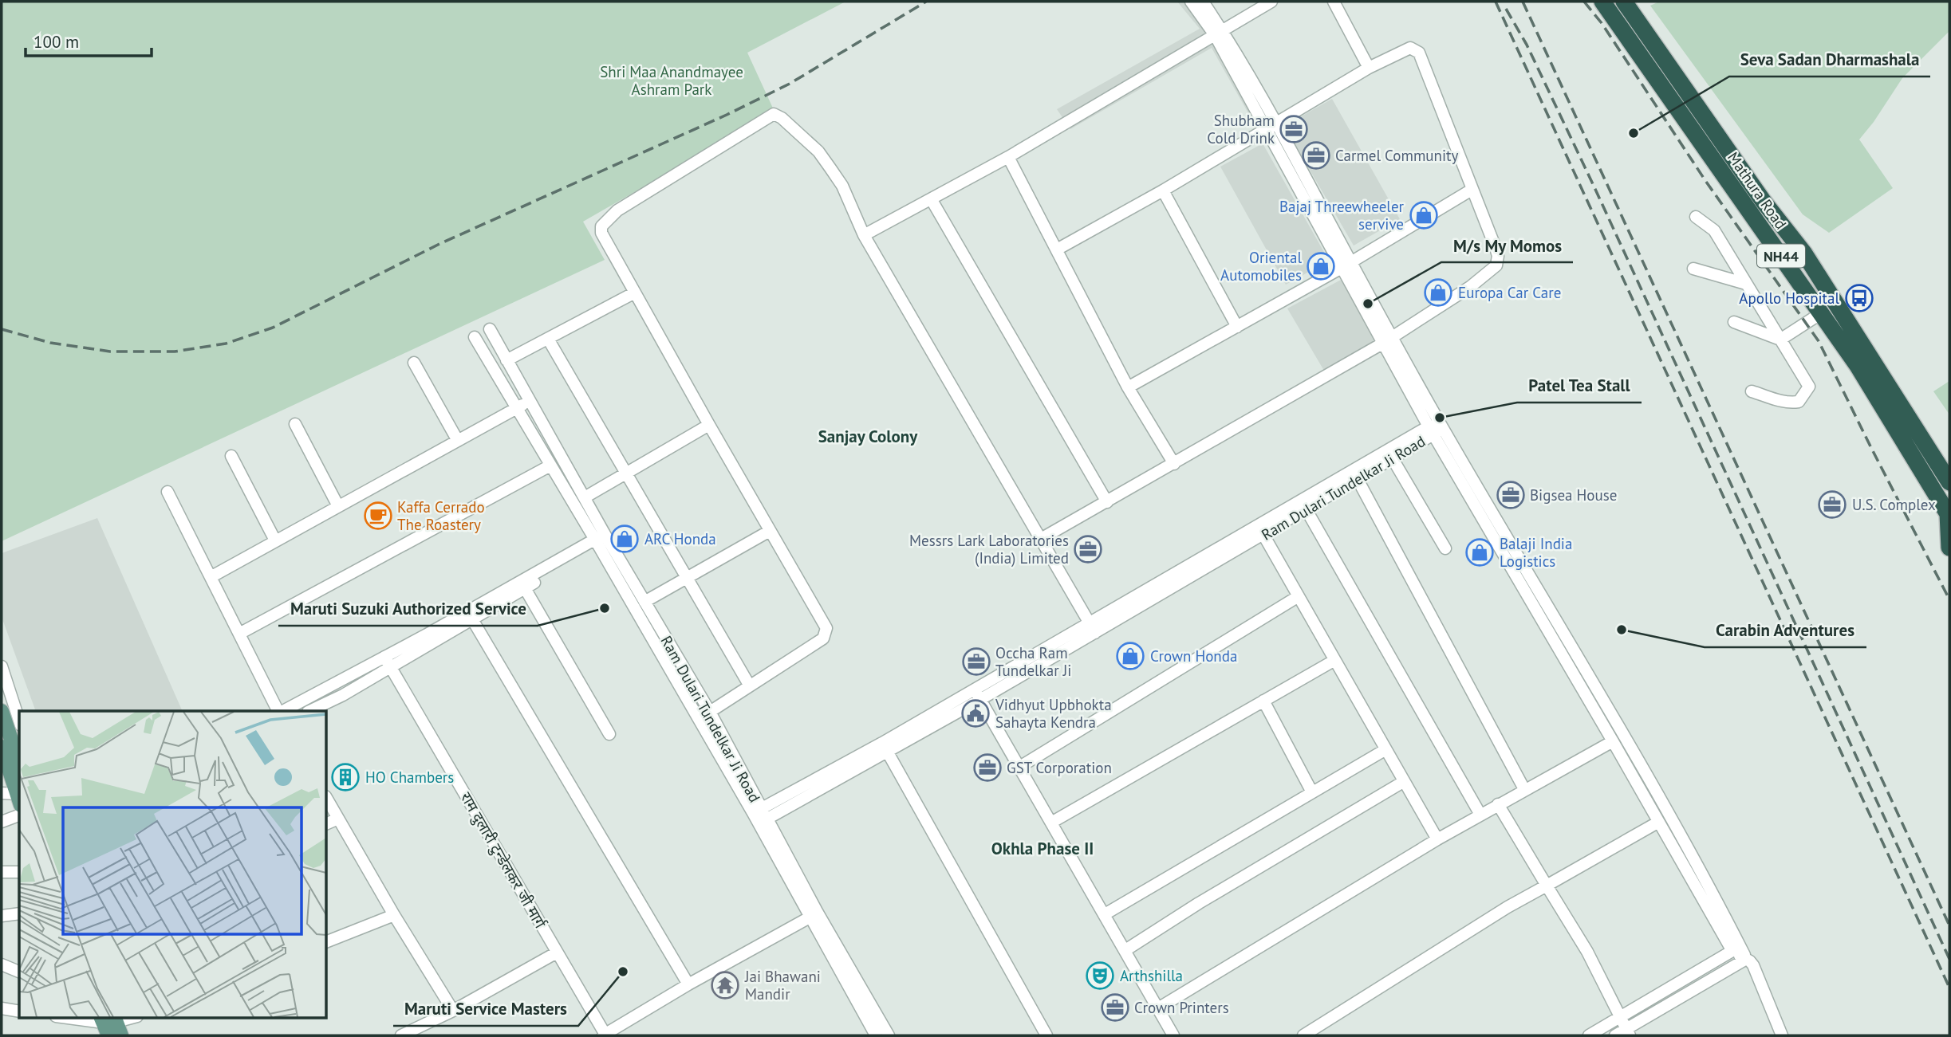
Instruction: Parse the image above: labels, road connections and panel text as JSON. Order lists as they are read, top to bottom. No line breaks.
{"streets":{"highway":["Mathura Road","NH44"],"street":["Ram Dulari Tundelkar Ji Road","राम दुलारी टुन्डेलकर जी मार्ग"]},"districts":["Sanjay Colony","Okhla Phase II"],"parks":["Shri Maa Anandmayee Ashram Park"],"places":{"office":["Shubham Cold Drink","Carmel Community","Bigsea House","U.S. Complex","Messrs Lark Laboratories (India) Limited","Occha Ram Tundelkar Ji","GST Corporation","Crown Printers"],"other":["Seva Sadan Dharmashala","M/s My Momos","Patel Tea Stall","Maruti Suzuki Authorized Service","Carabin Adventures","Maruti Service Masters"],"shop":["Bajaj Threewheeler servive","Oriental Automobiles","Europa Car Care","ARC Honda","Balaji India Logistics","Crown Honda"],"bus stop":["Apollo Hospital"],"cafe":["Kaffa Cerrado The Roastery"],"public building":["Vidhyut Upbhokta Sahayta Kendra"],"building":["HO Chambers"],"theatre":["Arthshilla"],"temple":["Jai Bhawani Mandir"]},"scale_bar":"100 m"}
